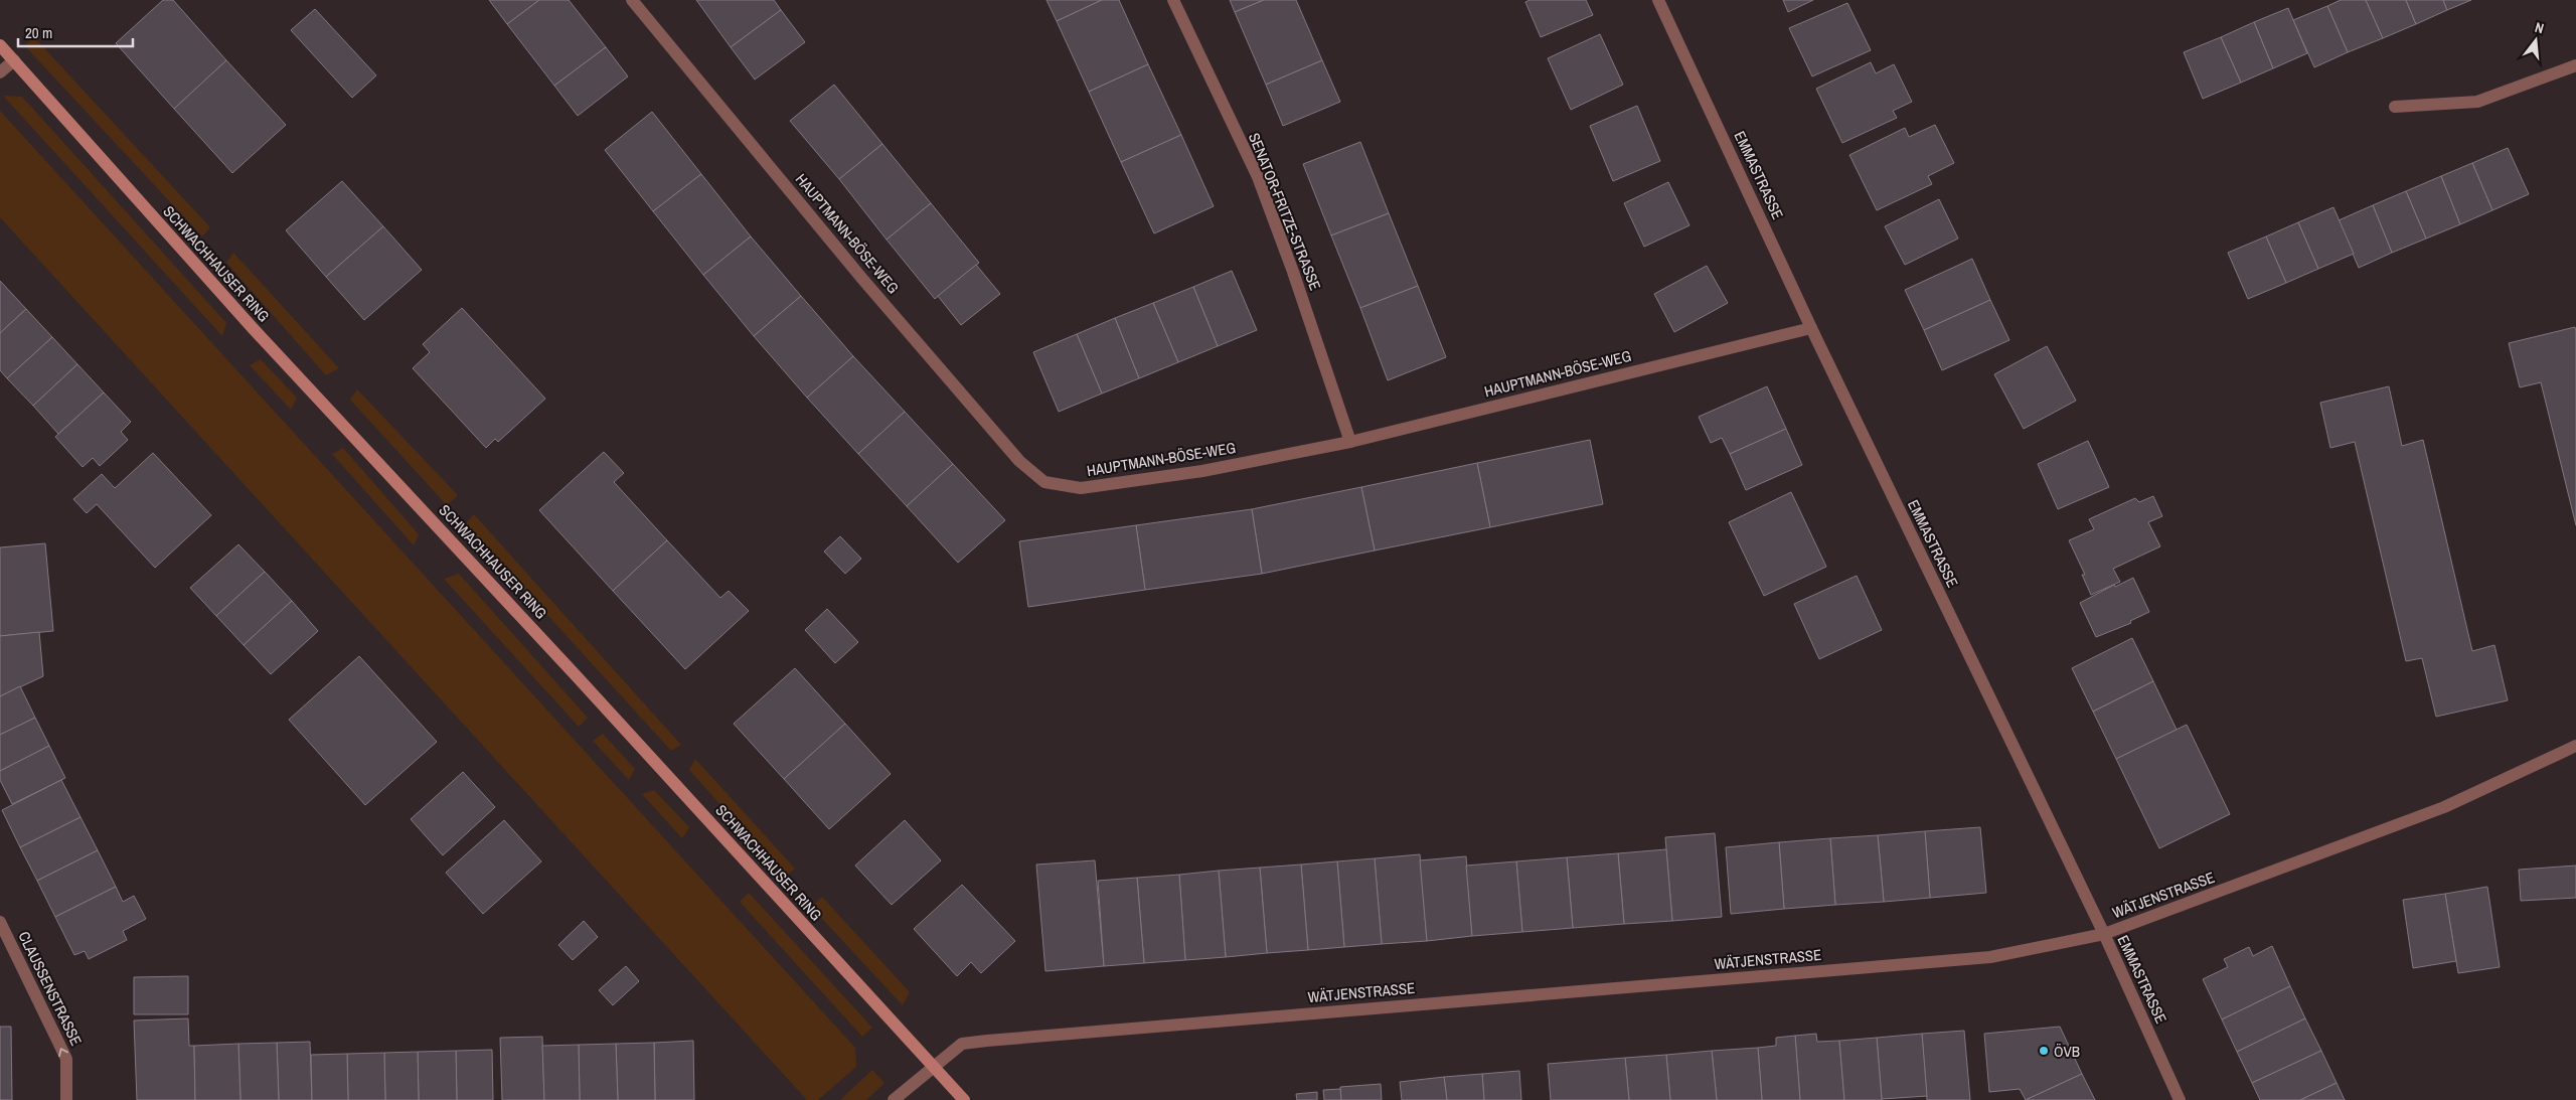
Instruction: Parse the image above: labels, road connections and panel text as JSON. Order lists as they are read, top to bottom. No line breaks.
{"streets":{"main road":["SCHWACHHAUSER RING"],"street":["EMMASTRASSE","SENATOR-FRITZE-STRASSE","HAUPTMANN-BÖSE-WEG","WÄTJENSTRASSE","CLAUSSENSTRASSE"]},"crossings":[["EMMASTRASSE","HAUPTMANN-BÖSE-WEG"],["EMMASTRASSE","WÄTJENSTRASSE"],["SENATOR-FRITZE-STRASSE","HAUPTMANN-BÖSE-WEG"],["SCHWACHHAUSER RING","WÄTJENSTRASSE"]],"one_way":["CLAUSSENSTRASSE"],"places":["ÖVB"],"scale_bar":"20 m","north":"top"}
